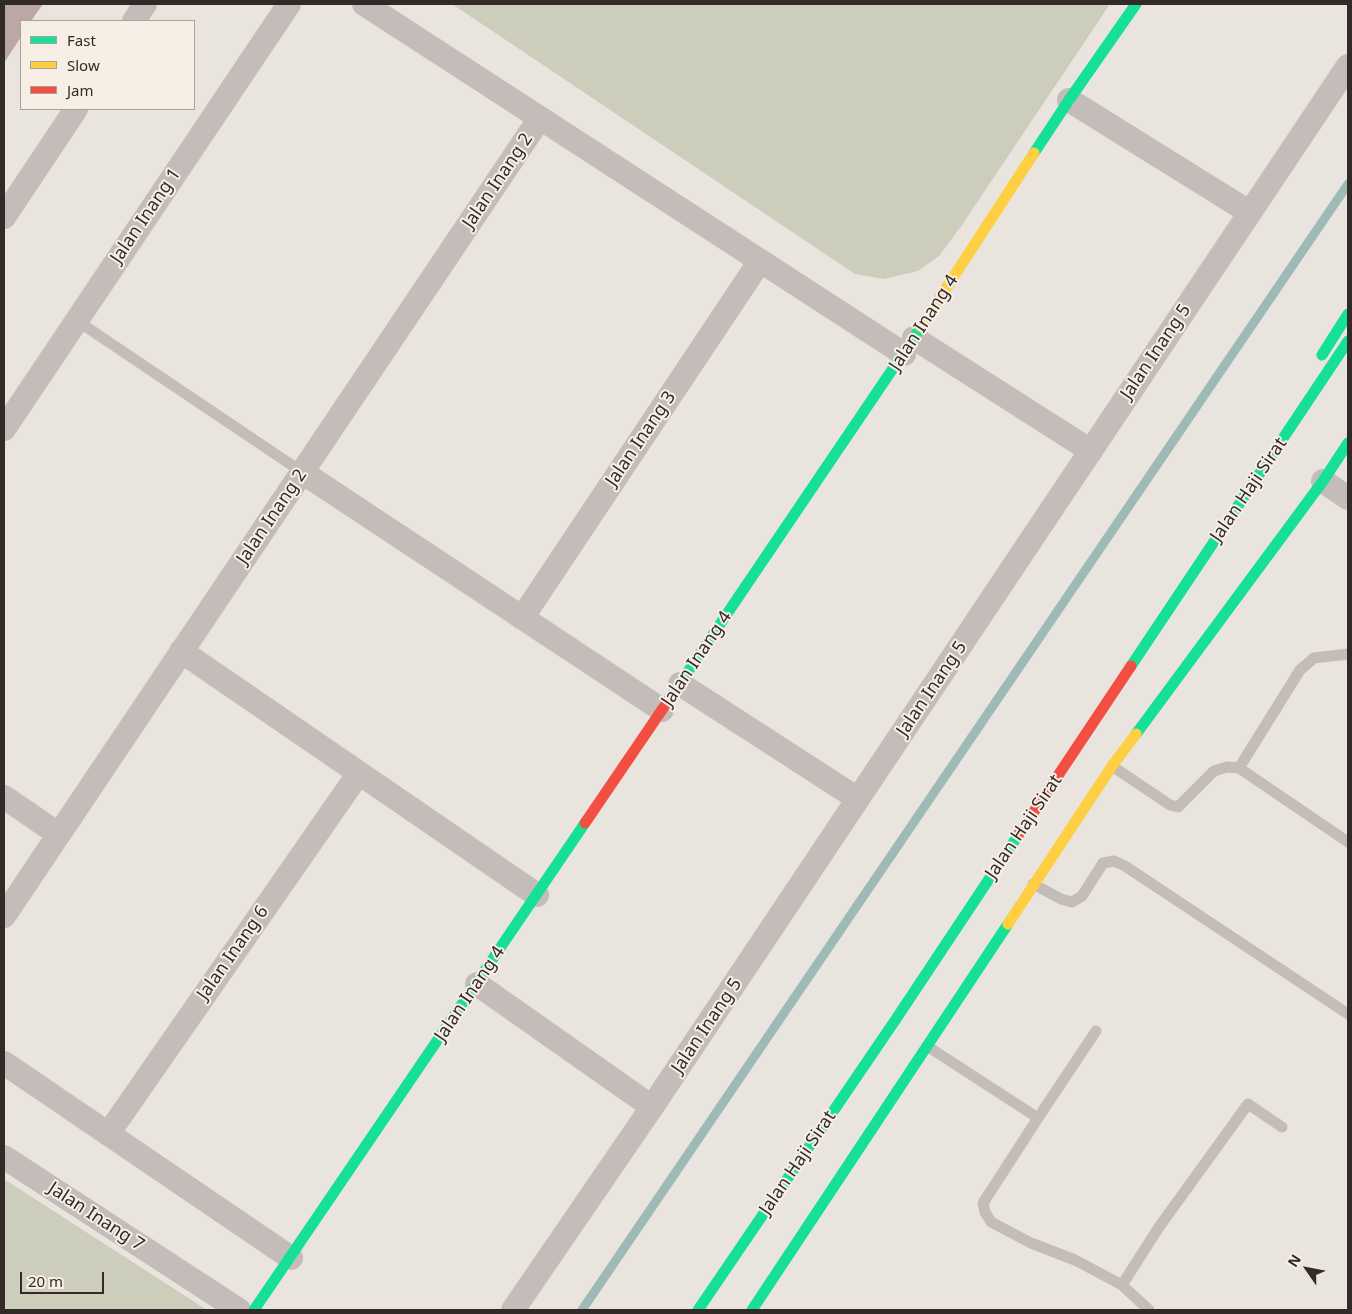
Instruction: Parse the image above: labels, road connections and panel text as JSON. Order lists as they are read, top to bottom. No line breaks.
{"streets":{"main road":["Jalan Inang 4","Jalan Haji Sirat"],"street":["Jalan Inang 2","Jalan Inang 1","Jalan Inang 5","Jalan Inang 3","Jalan Inang 6","Jalan Inang 7"]},"legend":["Fast","Slow","Jam"],"scale_bar":"20 m","north":"top left"}
